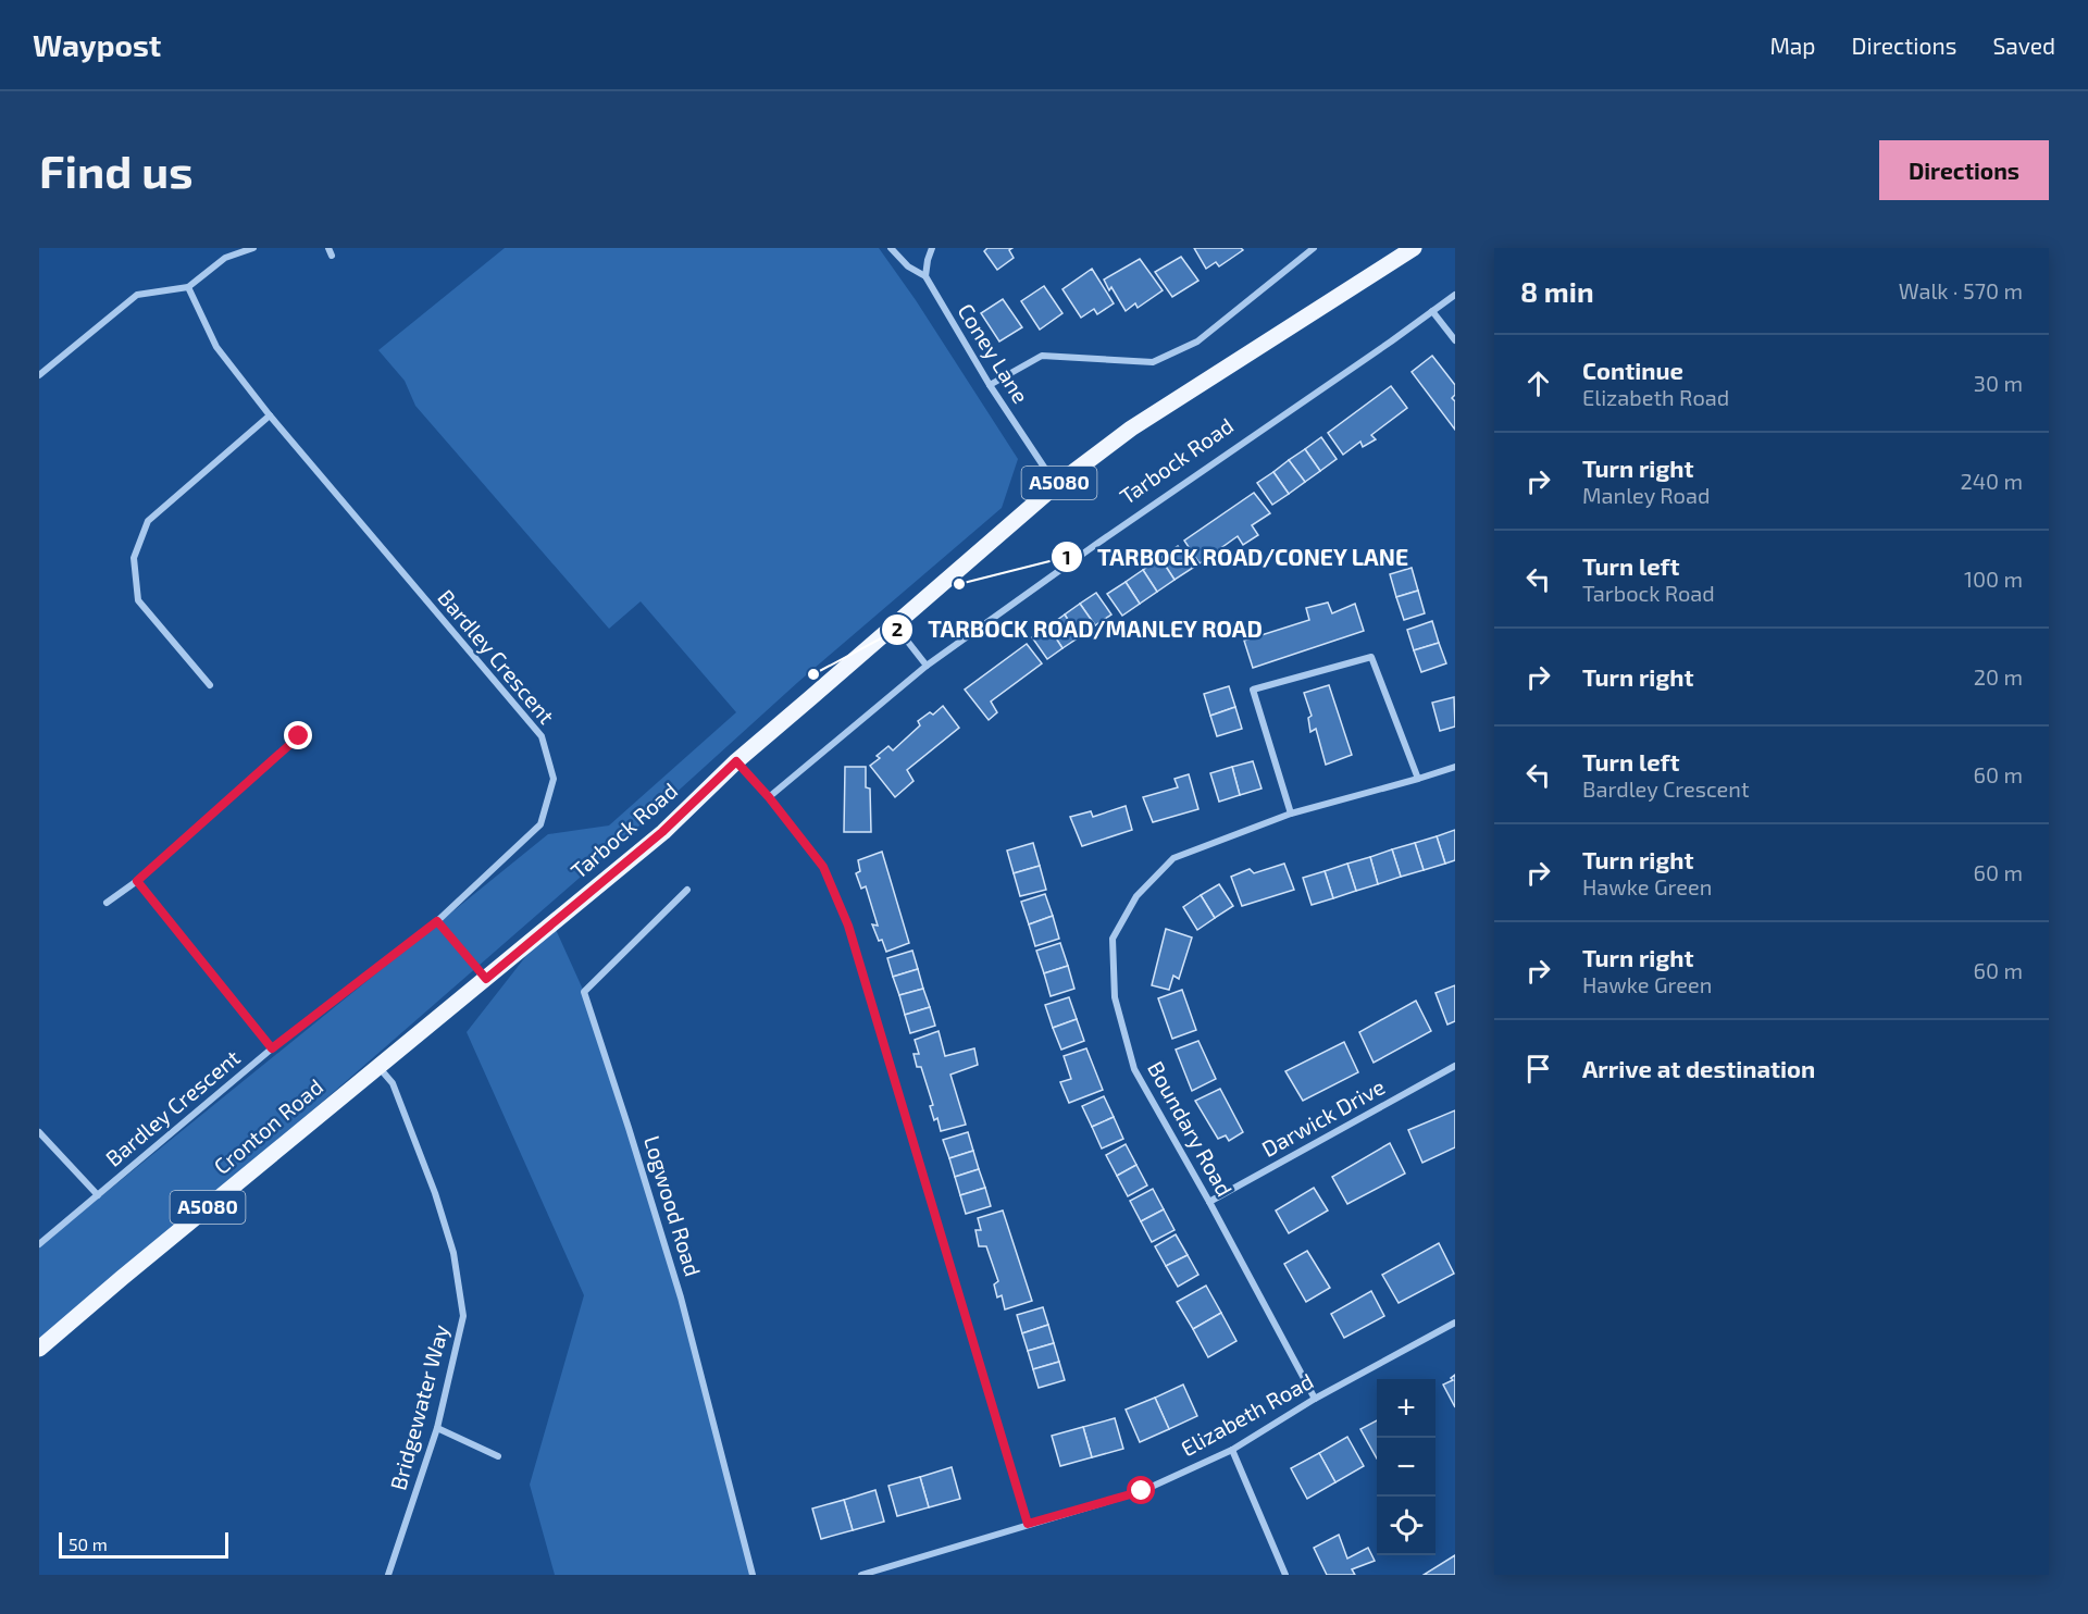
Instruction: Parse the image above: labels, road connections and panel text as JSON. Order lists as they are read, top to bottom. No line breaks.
{"streets":{"main road":["Tarbock Road","A5080","Cronton Road"],"street":["Coney Lane","Bardley Crescent","Darwick Drive","Boundary Road","Logwood Road","Bridgewater Way","Elizabeth Road"]},"crossings":[["Coney Lane","Tarbock Road"],["Tarbock Road","Cronton Road"],["Tarbock Road","Bridgewater Way"],["Darwick Drive","Boundary Road"],["Cronton Road","Bridgewater Way"],["Boundary Road","Elizabeth Road"]],"places":["TARBOCK ROAD/CONEY LANE","TARBOCK ROAD/MANLEY ROAD"],"scale_bar":"50 m","page":{"header":"Waypost","nav":["Map","Directions","Saved"],"buttons":"Directions","title":"Find us","heading":["8 min","Walk · 570 m"],"list":[["Continue","Elizabeth Road","30 m"],["Turn right","Manley Road","240 m"],["Turn left","Tarbock Road","100 m"],["Turn right","20 m"],["Turn left","Bardley Crescent","60 m"],["Turn right","Hawke Green","60 m"],["Turn right","Hawke Green","60 m"],"Arrive at destination"],"map_buttons":["+","−"],"scale":"50 m"}}
